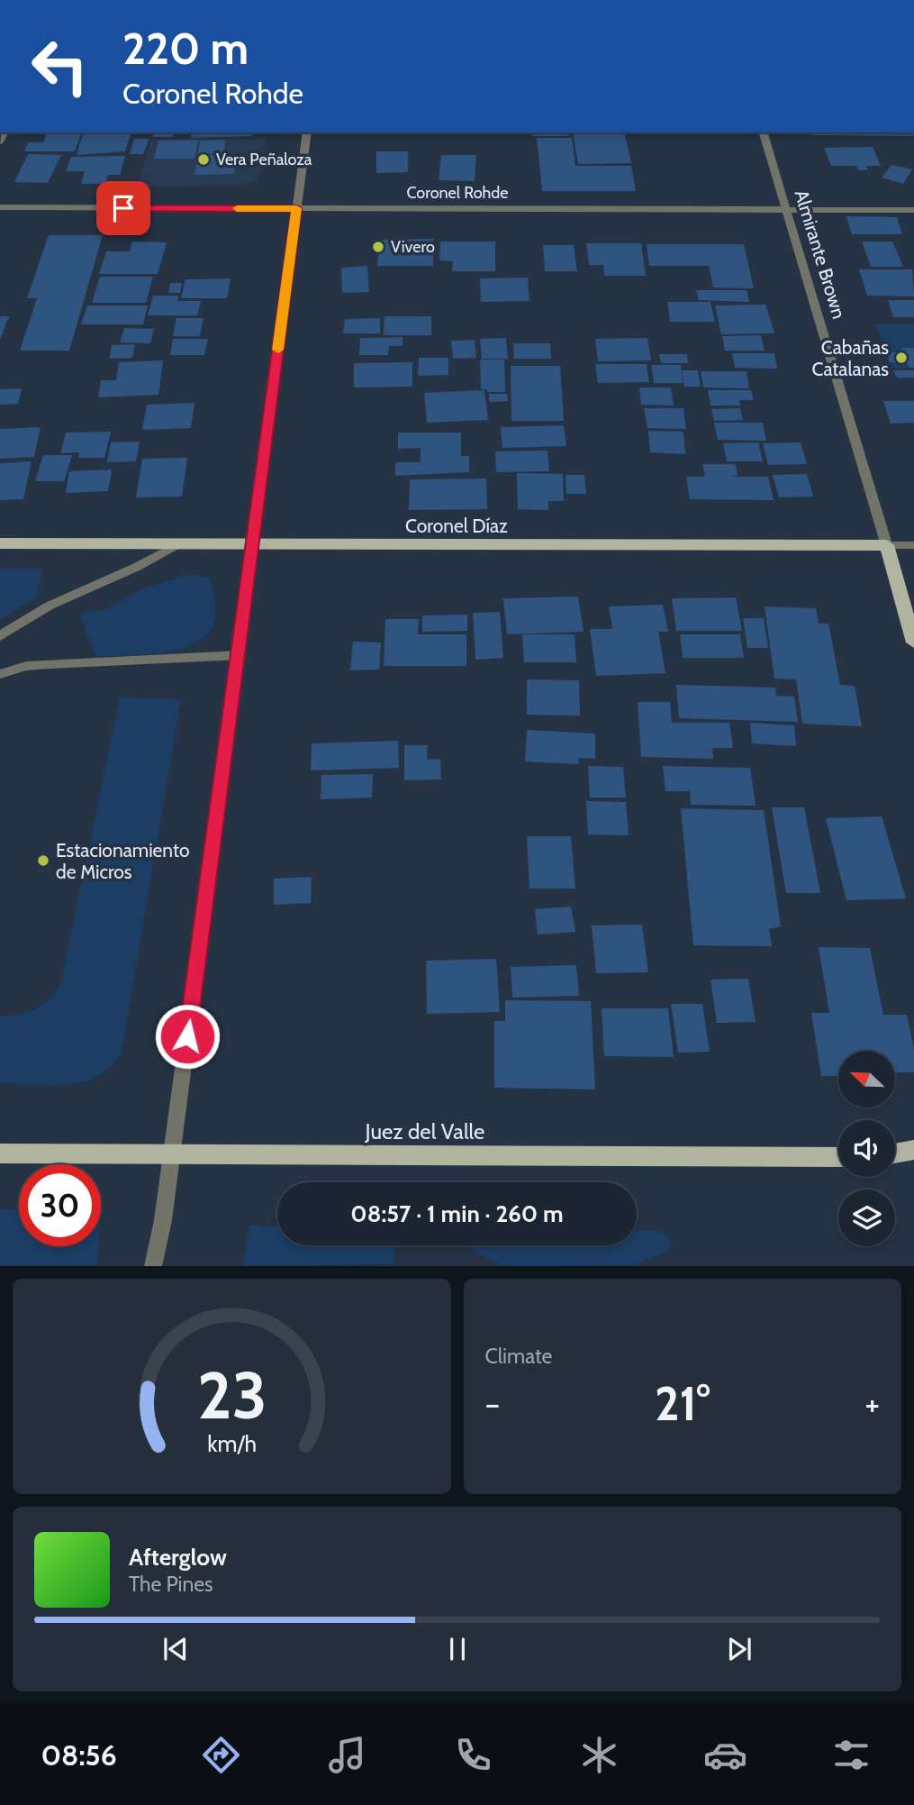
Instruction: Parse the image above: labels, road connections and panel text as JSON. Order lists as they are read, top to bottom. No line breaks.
{"streets":{"main road":["Almirante Brown","Coronel Díaz","Juez del Valle"],"street":["Coronel Rohde"]},"crossings":[["Coronel Rohde","Almirante Brown"],["Almirante Brown","Coronel Díaz"]],"places":["Vera Peñaloza","Vivero","Cabañas Catalanas","Estacionamiento de Micros"],"north":"top left","page":{"turn":["220 m","Coronel Rohde"],"limit":"30","trip":"08:57 · 1 min · 260 m","tile":"Climate","heat":["−","21°","+"],"song":["Afterglow","The Pines"],"tabs":"08:56","gauge":["23","km/h"]}}
